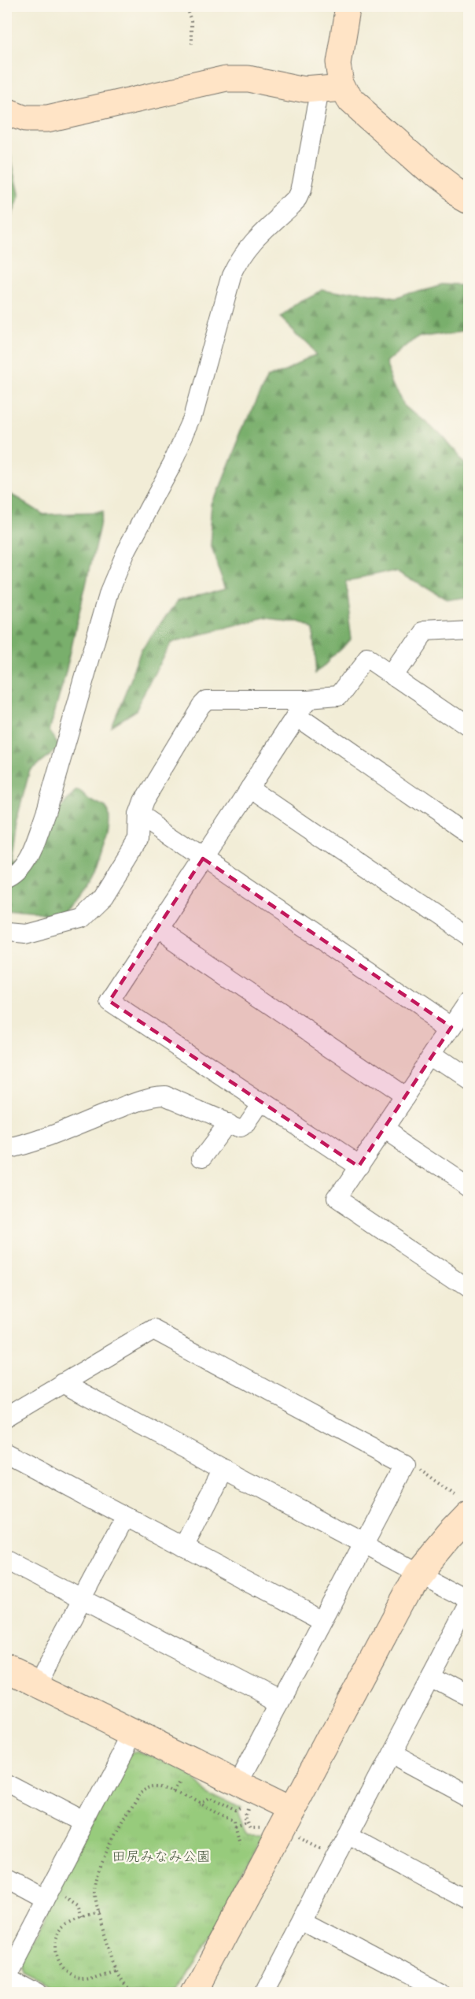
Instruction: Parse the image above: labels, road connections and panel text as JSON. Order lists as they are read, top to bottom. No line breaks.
{"parks":["田尻みなみ公園"]}
